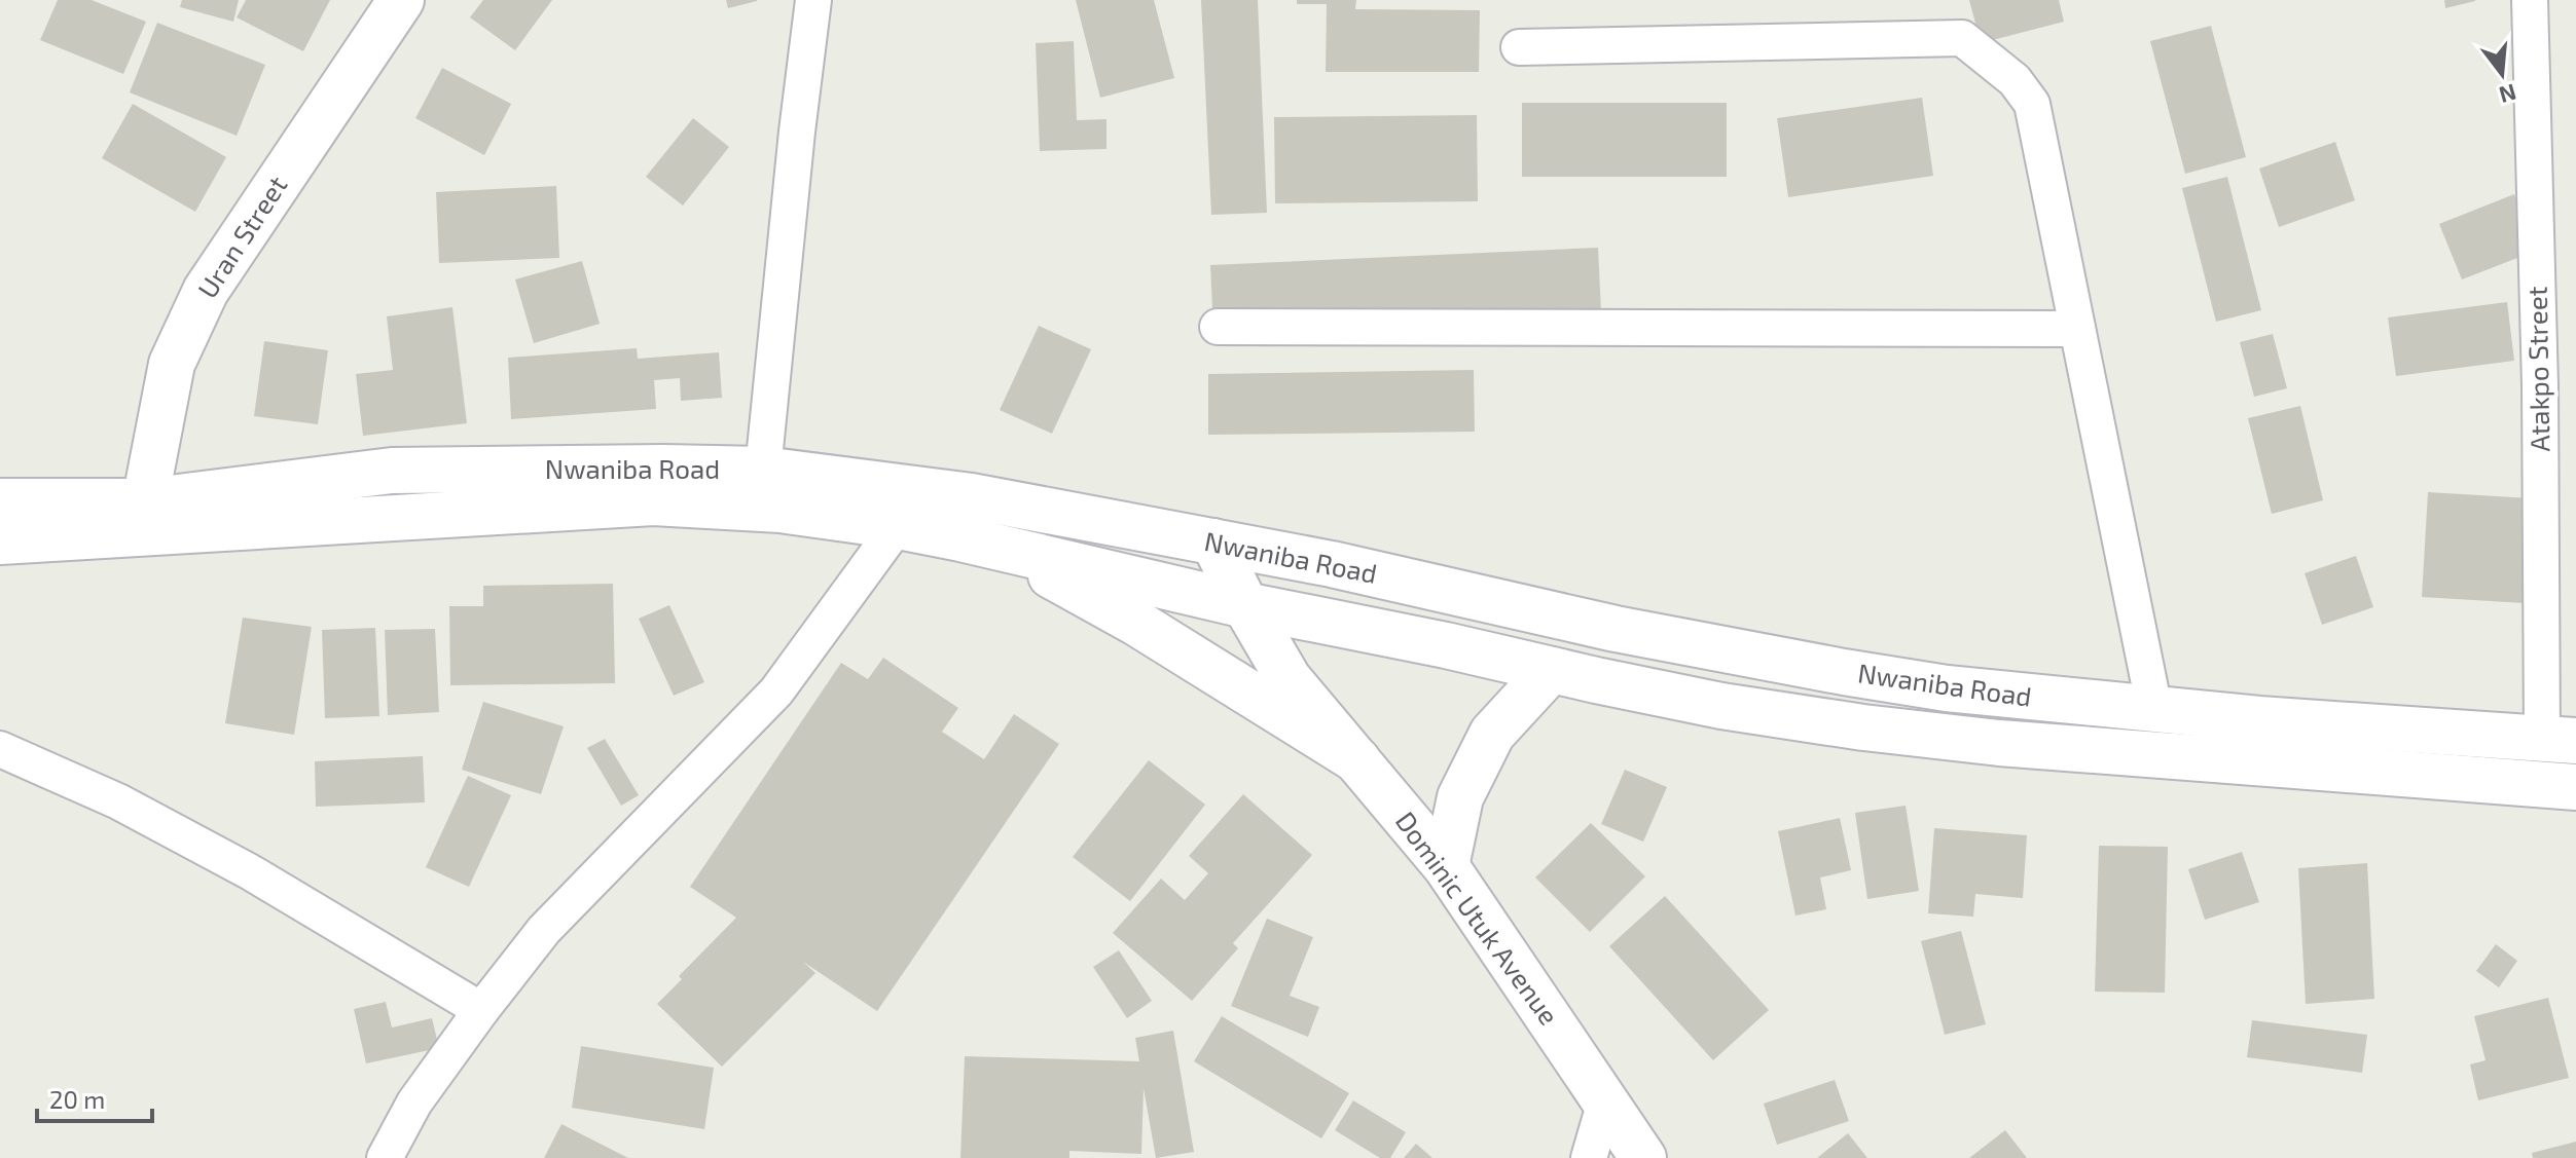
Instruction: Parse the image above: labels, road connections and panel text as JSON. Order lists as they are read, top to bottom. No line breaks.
{"streets":{"main road":["Uran Street","Nwaniba Road","Dominic Utuk Avenue"],"street":["Atakpo Street"]},"crossings":[["Uran Street","Nwaniba Road"],["Atakpo Street","Nwaniba Road"],["Nwaniba Road","Dominic Utuk Avenue"]],"scale_bar":"20 m","north":"bottom"}
